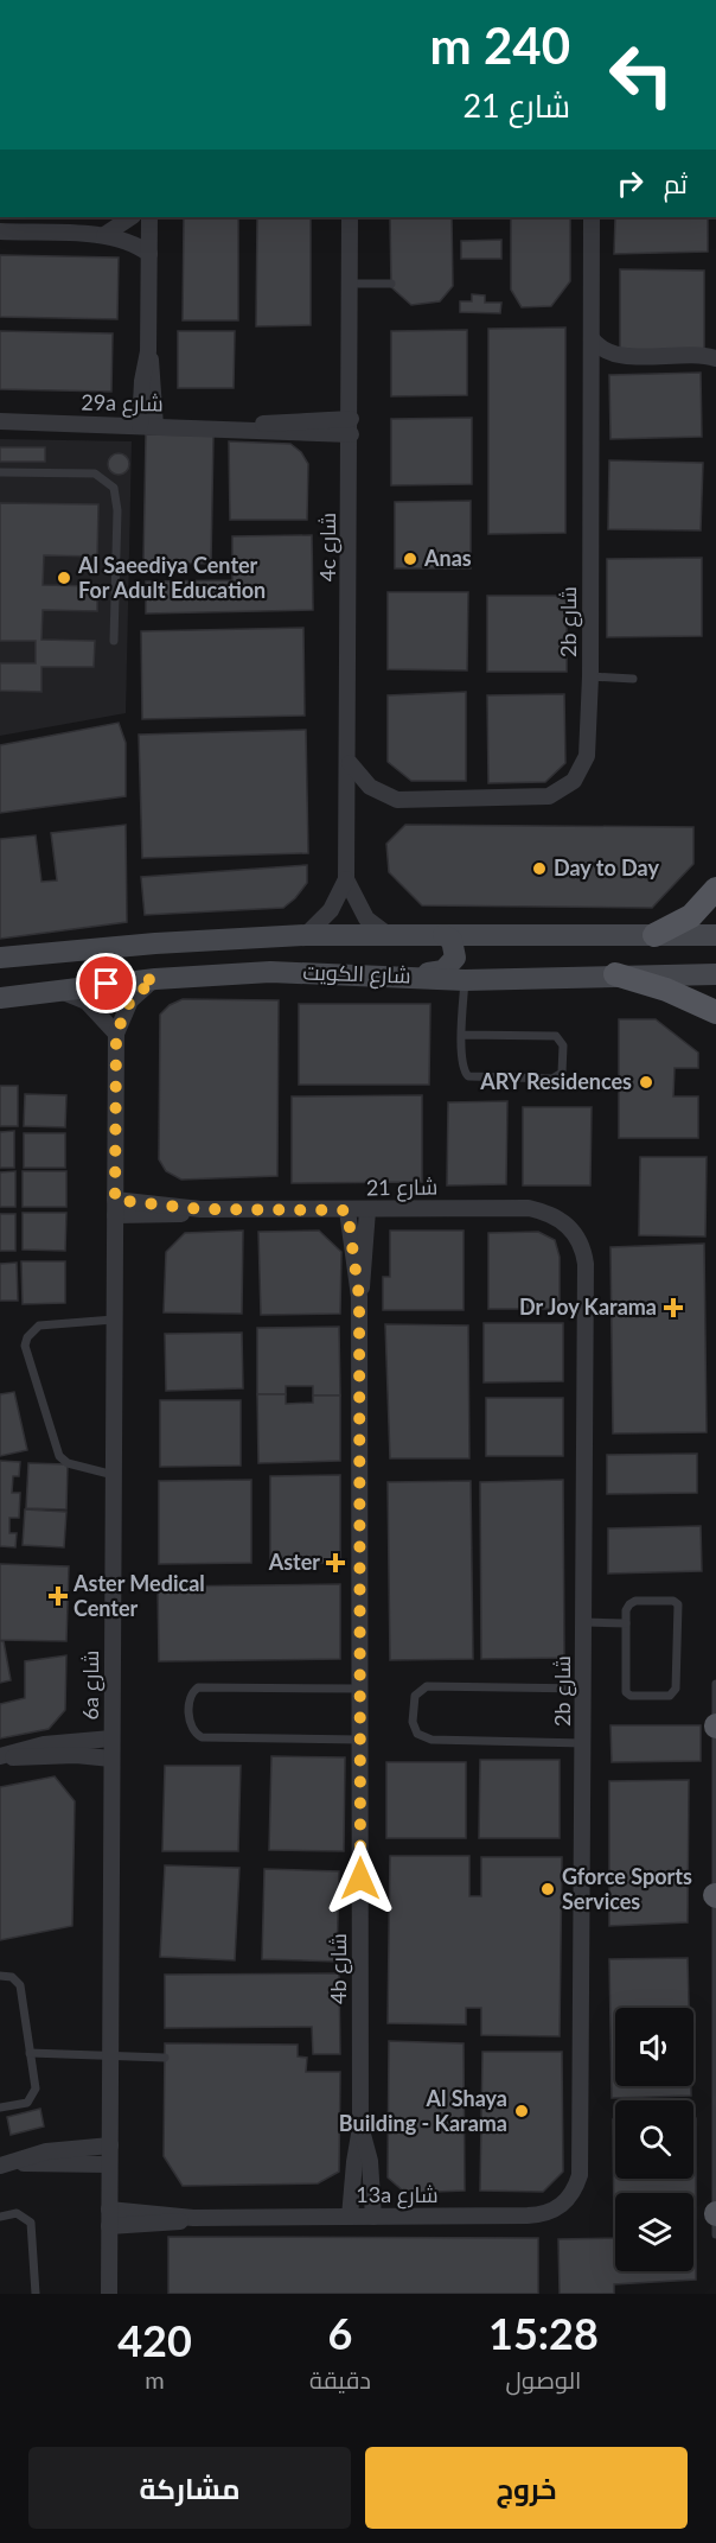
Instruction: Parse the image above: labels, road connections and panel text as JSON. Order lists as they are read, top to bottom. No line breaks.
{"streets":{"main road":["شارع الكويت"],"street":["29a شارع","4c شارع","2b شارع","شارع 21","6a شارع","4b شارع","13a شارع"]},"crossings":[["29a شارع","4c شارع"],["4c شارع","2b شارع"],["4c شارع","شارع الكويت"],["2b شارع","شارع 21"],["2b شارع","13a شارع"],["شارع الكويت","6a شارع"],["شارع 21","6a شارع"],["شارع 21","4b شارع"],["6a شارع","13a شارع"],["4b شارع","13a شارع"]],"places":{"other":["Anas","Al Saeediya Center For Adult Education","Day to Day","ARY Residences","Gforce Sports Services","Al Shaya Building - Karama"],"health":["Dr Joy Karama","Aster","Aster Medical Center"]},"page":{"turn":["240 m","شارع 21"],"then":"ثم","eta":["15:28","الوصول","6","دقيقة","420","m"],"buttons":["خروج","مشاركة"]}}
